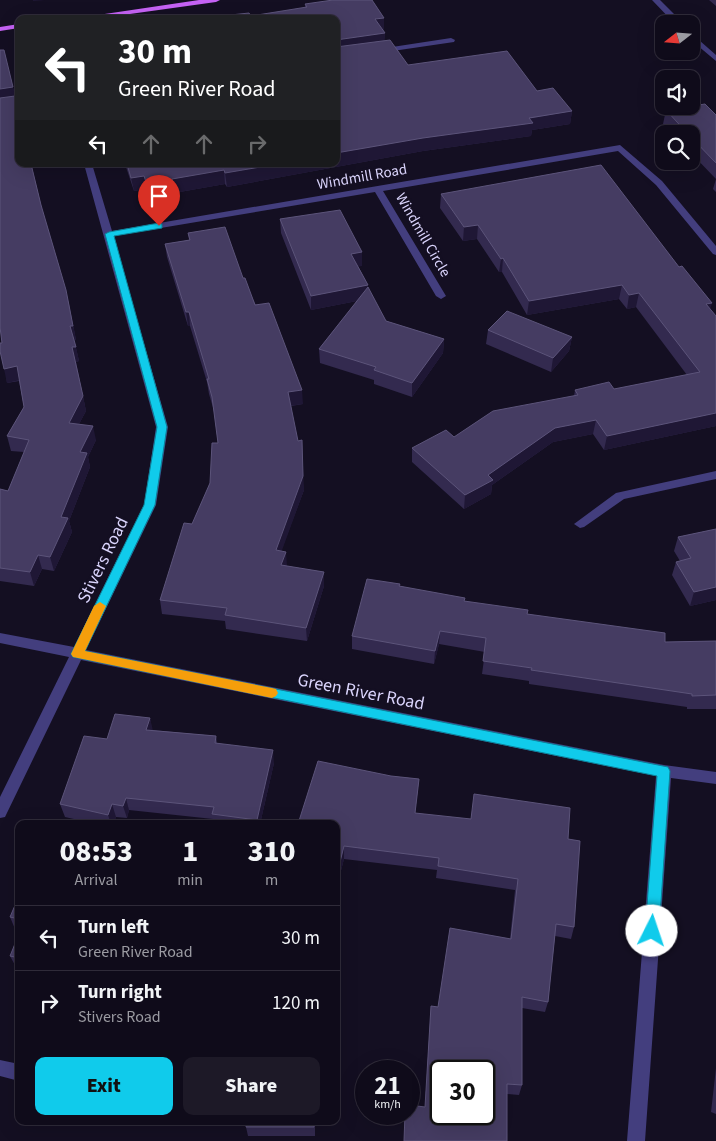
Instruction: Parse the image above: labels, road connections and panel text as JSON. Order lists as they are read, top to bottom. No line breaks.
{"streets":{"street":["Windmill Road","Windmill Circle","Stivers Road","Green River Road"]},"crossings":[["Windmill Road","Windmill Circle"],["Windmill Road","Stivers Road"],["Stivers Road","Green River Road"]],"north":"left","page":{"turn":["30 m","Green River Road"],"eta":["08:53","Arrival","1","min","310","m"],"list":[{"name":"Turn left","note":"Green River Road","value":"30 m"},{"name":"Turn right","note":"Stivers Road","value":"120 m"}],"buttons":["Exit","Share"],"speed":"21 km/h","limit":"30"}}
